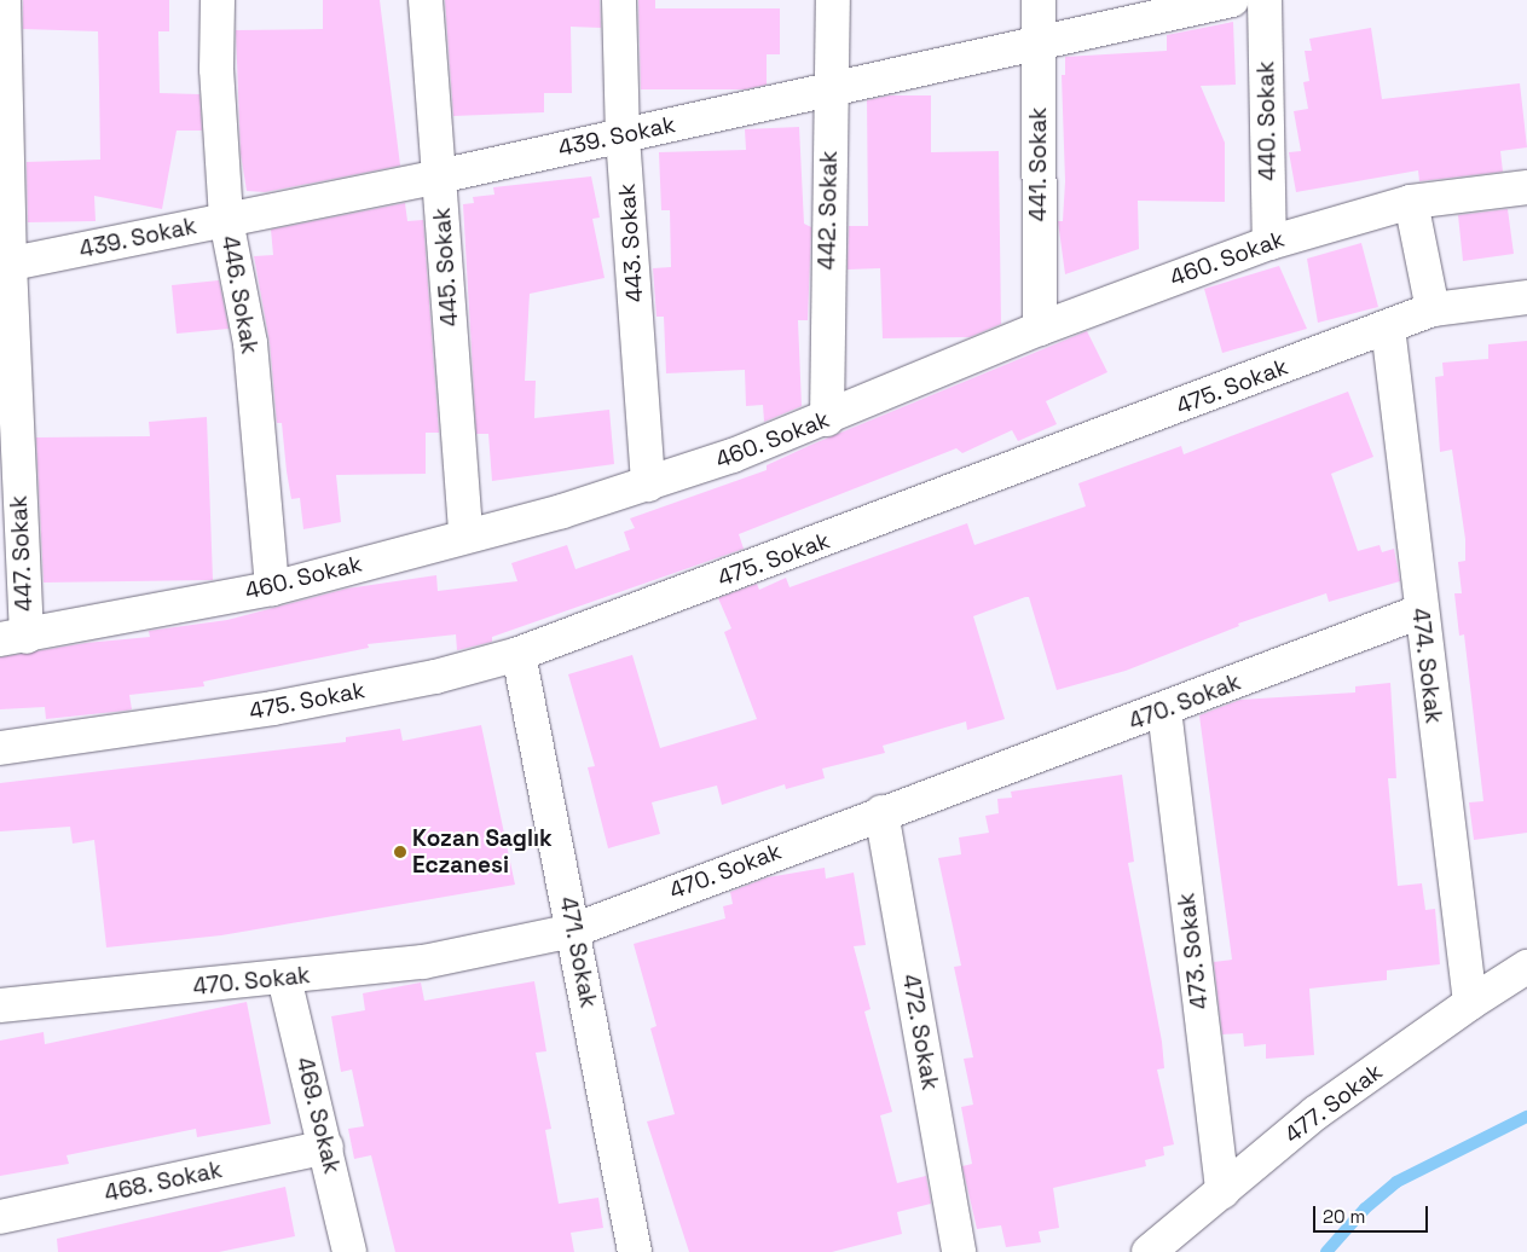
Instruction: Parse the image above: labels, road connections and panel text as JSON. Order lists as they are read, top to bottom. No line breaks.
{"streets":{"street":["440. Sokak","439. Sokak","441. Sokak","442. Sokak","443. Sokak","460. Sokak","445. Sokak","446. Sokak","475. Sokak","447. Sokak","474. Sokak","470. Sokak","473. Sokak","471. Sokak","472. Sokak","477. Sokak","469. Sokak","468. Sokak"]},"crossings":[["440. Sokak","460. Sokak"],["439. Sokak","441. Sokak"],["439. Sokak","442. Sokak"],["439. Sokak","443. Sokak"],["439. Sokak","445. Sokak"],["439. Sokak","446. Sokak"],["439. Sokak","447. Sokak"],["441. Sokak","460. Sokak"],["442. Sokak","460. Sokak"],["443. Sokak","460. Sokak"],["460. Sokak","445. Sokak"],["460. Sokak","446. Sokak"],["460. Sokak","447. Sokak"],["475. Sokak","474. Sokak"],["475. Sokak","471. Sokak"],["474. Sokak","470. Sokak"],["474. Sokak","477. Sokak"],["470. Sokak","473. Sokak"],["470. Sokak","471. Sokak"],["470. Sokak","472. Sokak"],["470. Sokak","469. Sokak"],["473. Sokak","477. Sokak"],["469. Sokak","468. Sokak"]],"places":["Kozan Saglık Eczanesi"],"scale_bar":"20 m"}
